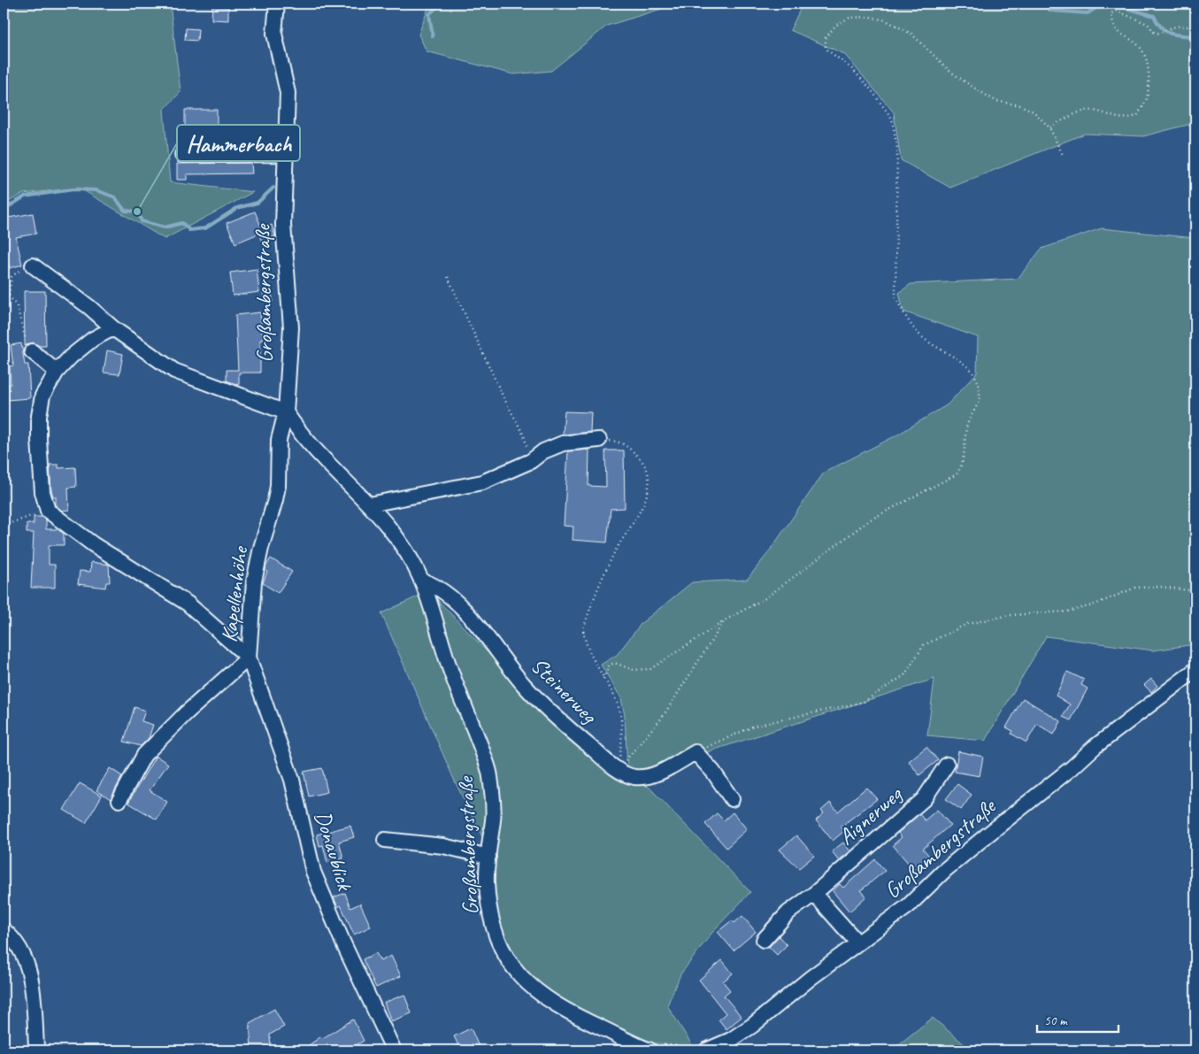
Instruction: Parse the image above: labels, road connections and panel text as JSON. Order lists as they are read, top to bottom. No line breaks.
{"streets":{"street":["Großambergstraße","Kapellenhöhe","Steinerweg","Aignerweg","Donaublick"]},"crossings":[["Großambergstraße","Kapellenhöhe"],["Großambergstraße","Steinerweg"],["Kapellenhöhe","Donaublick"]],"places":["Hammerbach"],"scale_bar":"50 m"}
